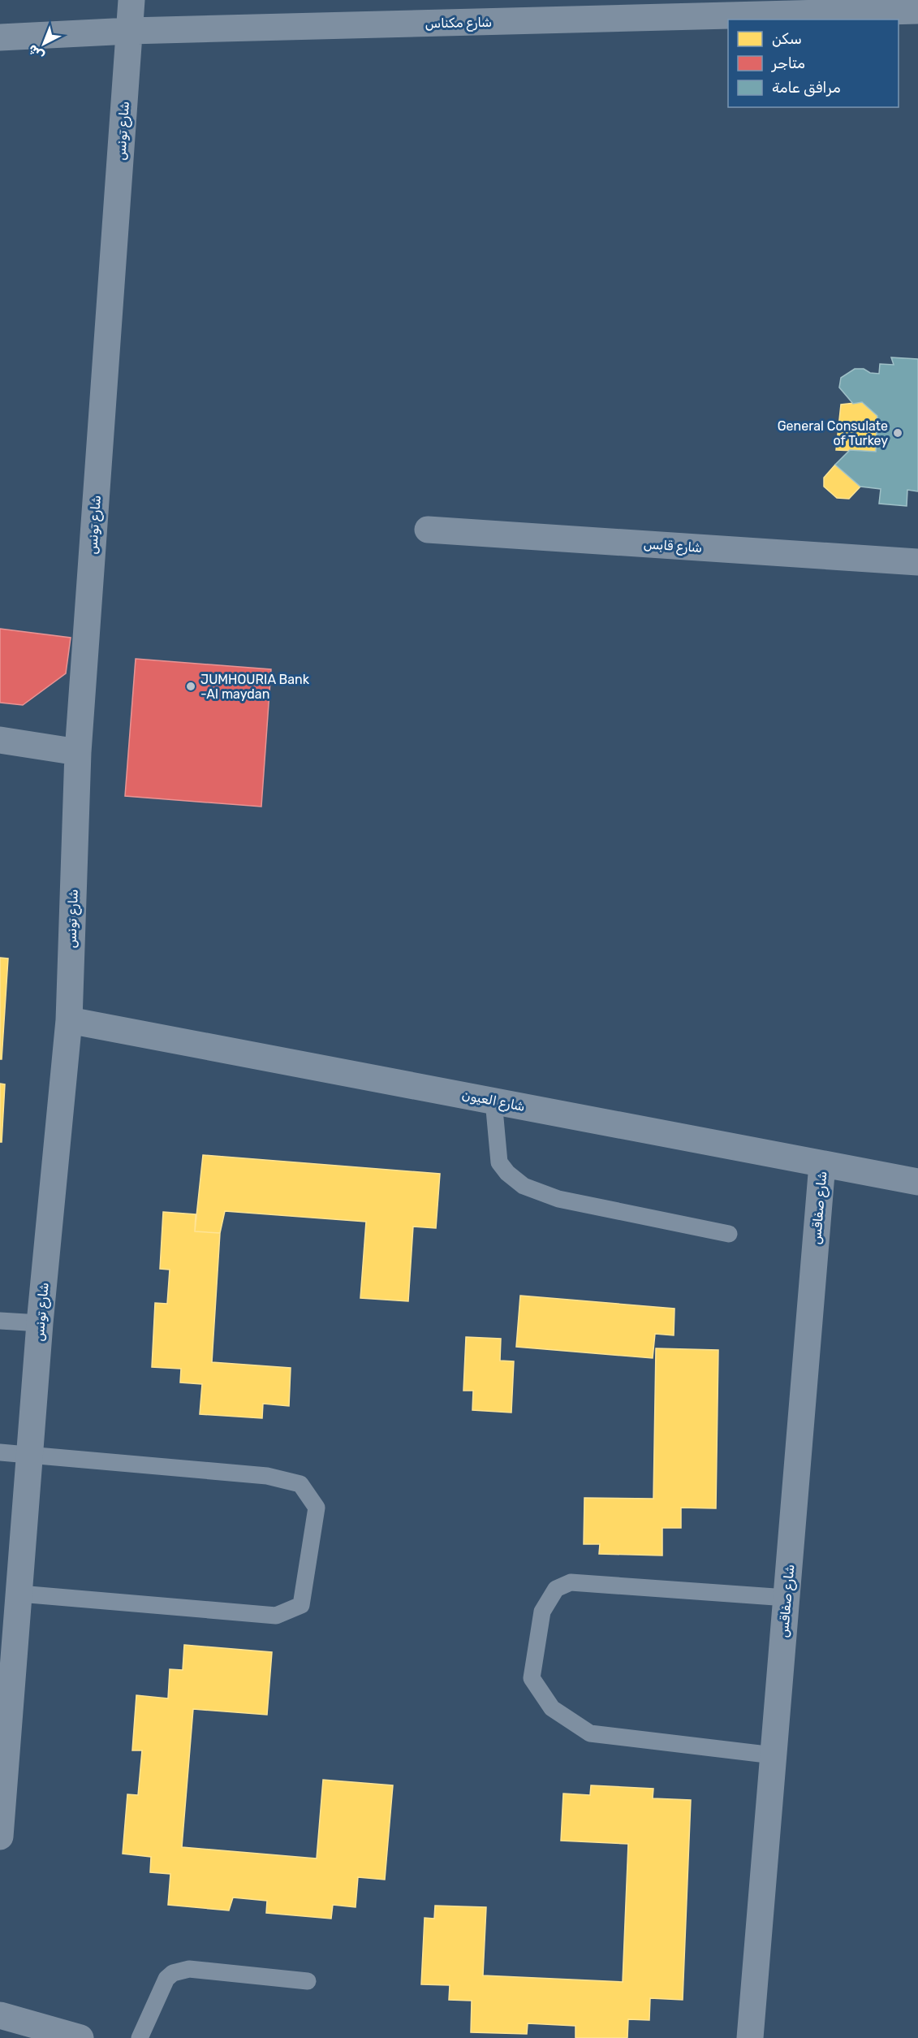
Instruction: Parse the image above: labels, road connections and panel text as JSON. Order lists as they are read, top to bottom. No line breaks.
{"streets":{"street":["شارع مكناس","شارع تونس","شارع قابس","شارع العيون","شارع صفاقس"]},"crossings":[["شارع مكناس","شارع تونس"],["شارع تونس","شارع العيون"],["شارع العيون","شارع صفاقس"]],"places":["General Consulate of Turkey","JUMHOURIA Bank -Al maydan"],"legend":["سكن","متاجر","مرافق عامة"],"north":"bottom left"}
